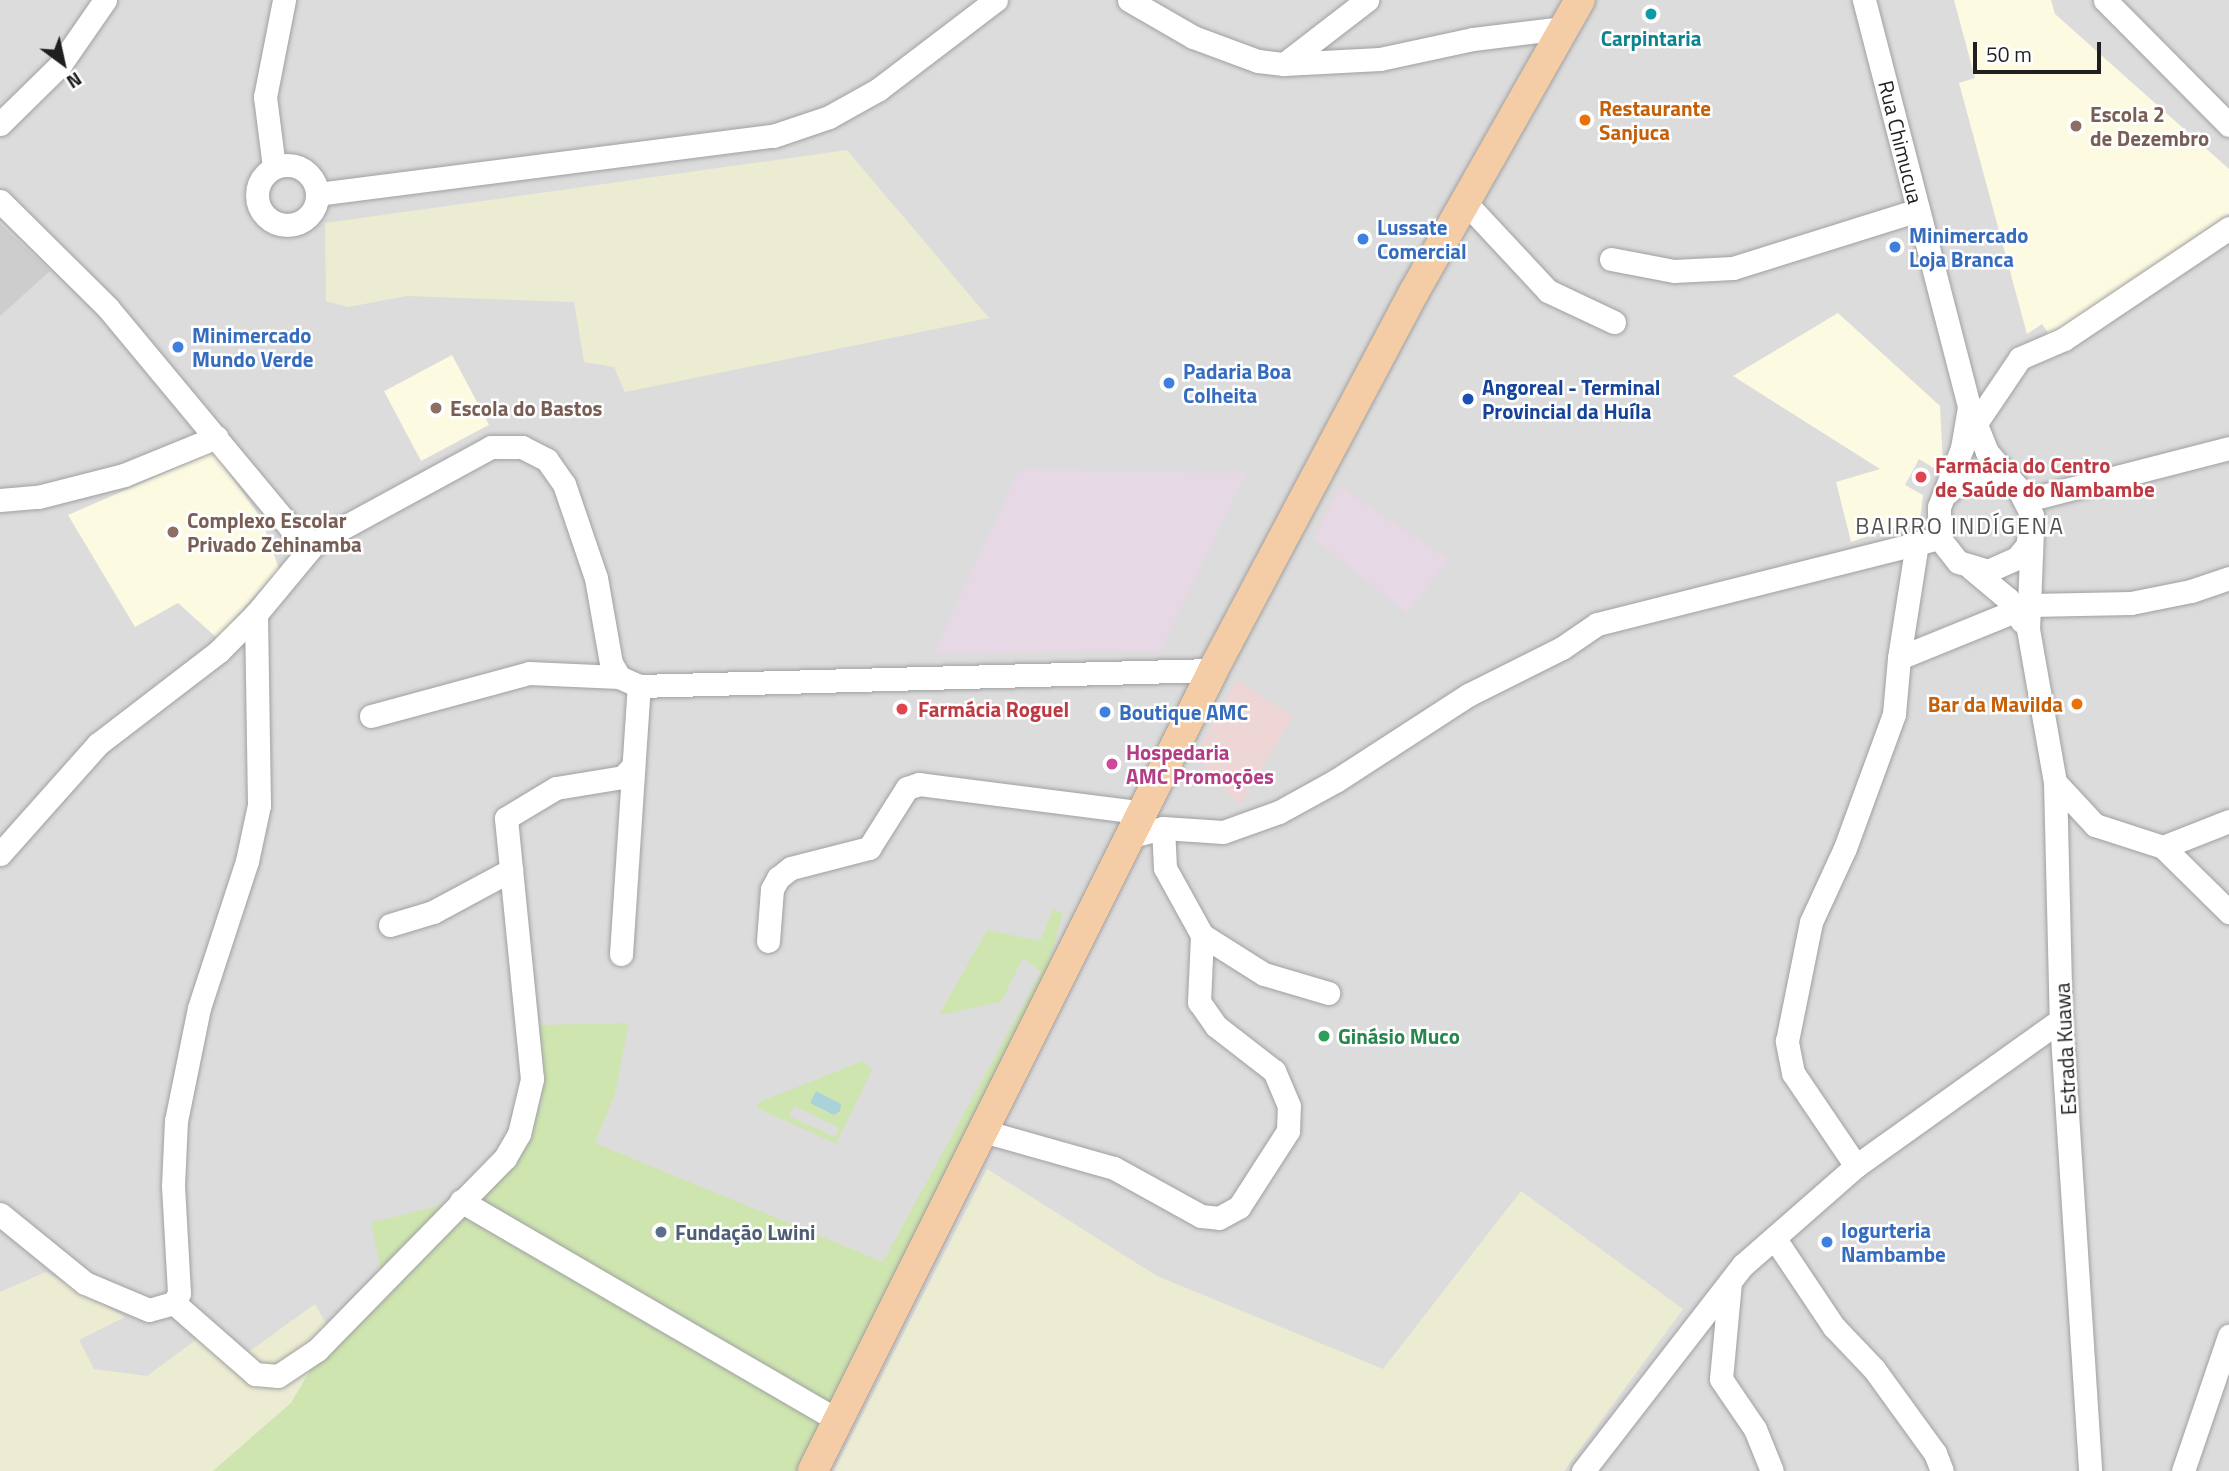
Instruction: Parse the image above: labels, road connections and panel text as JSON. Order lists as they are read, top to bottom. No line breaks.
{"streets":{"street":["Rua Chimucua","Estrada Kuawa"]},"districts":["BAIRRO INDÍGENA"],"places":["Carpintaria","Restaurante Sanjuca","Escola 2 de Dezembro","Lussate Comercial","Minimercado Loja Branca","Minimercado Mundo Verde","Padaria Boa Colheita","Angoreal - Terminal Provincial da Huíla","Escola do Bastos","Farmácia do Centro de Saúde do Nambambe","Complexo Escolar Privado Zehinamba","Bar da Mavilda","Farmácia Roguel","Boutique AMC","Hospedaria AMC Promoções","Ginásio Muco","Fundação Lwini","Iogurteria Nambambe"],"scale_bar":"50 m","north":"bottom right"}
